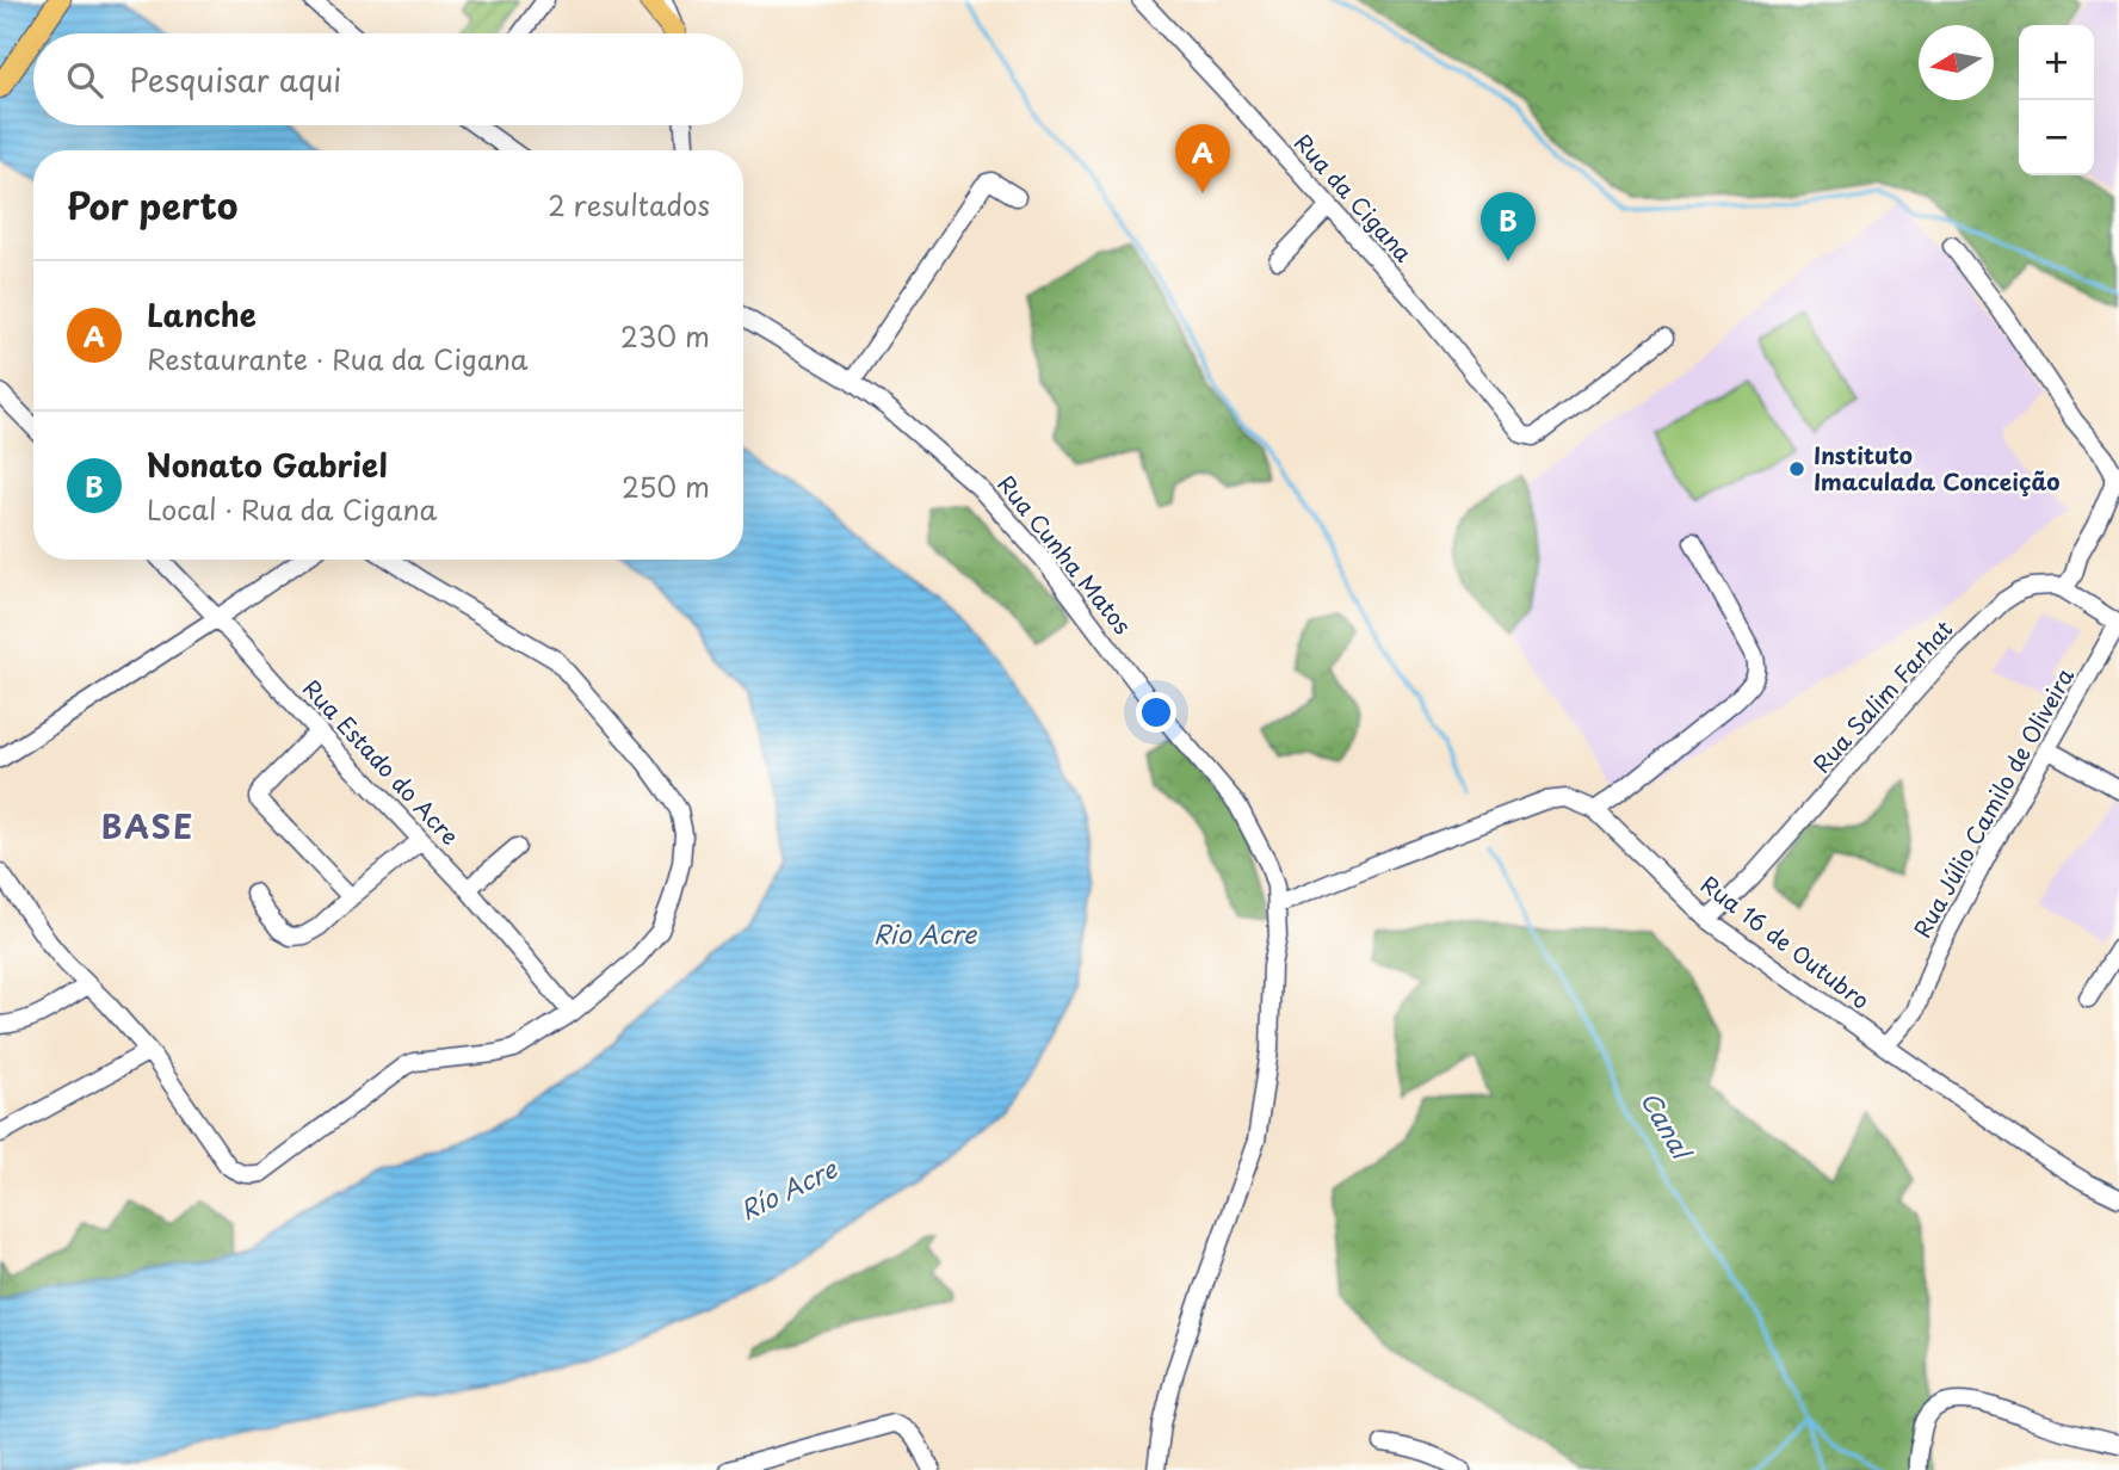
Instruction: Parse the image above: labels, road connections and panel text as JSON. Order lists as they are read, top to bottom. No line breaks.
{"streets":{"street":["Rua da Cigana","Rua Cunha Matos","Rua Salim Farhat","Rua Estado do Acre","Rua Júlio Camilo de Oliveira","Rua 16 de Outubro"]},"crossings":[["Rua Salim Farhat","Rua 16 de Outubro"],["Rua Júlio Camilo de Oliveira","Rua 16 de Outubro"]],"districts":["BASE"],"water":["Rio Acre","Canal","Río Acre"],"places":["Instituto Imaculada Conceição"],"north":"left","page":{"map_buttons":["+","−"],"search":"Pesquisar aqui","pins":["A","B"],"heading":["Por perto","2 resultados"],"list":[{"mark":"A","name":"Lanche","note":"Restaurante · Rua da Cigana","value":"230 m"},{"mark":"B","name":"Nonato Gabriel","note":"Local · Rua da Cigana","value":"250 m"}]}}
